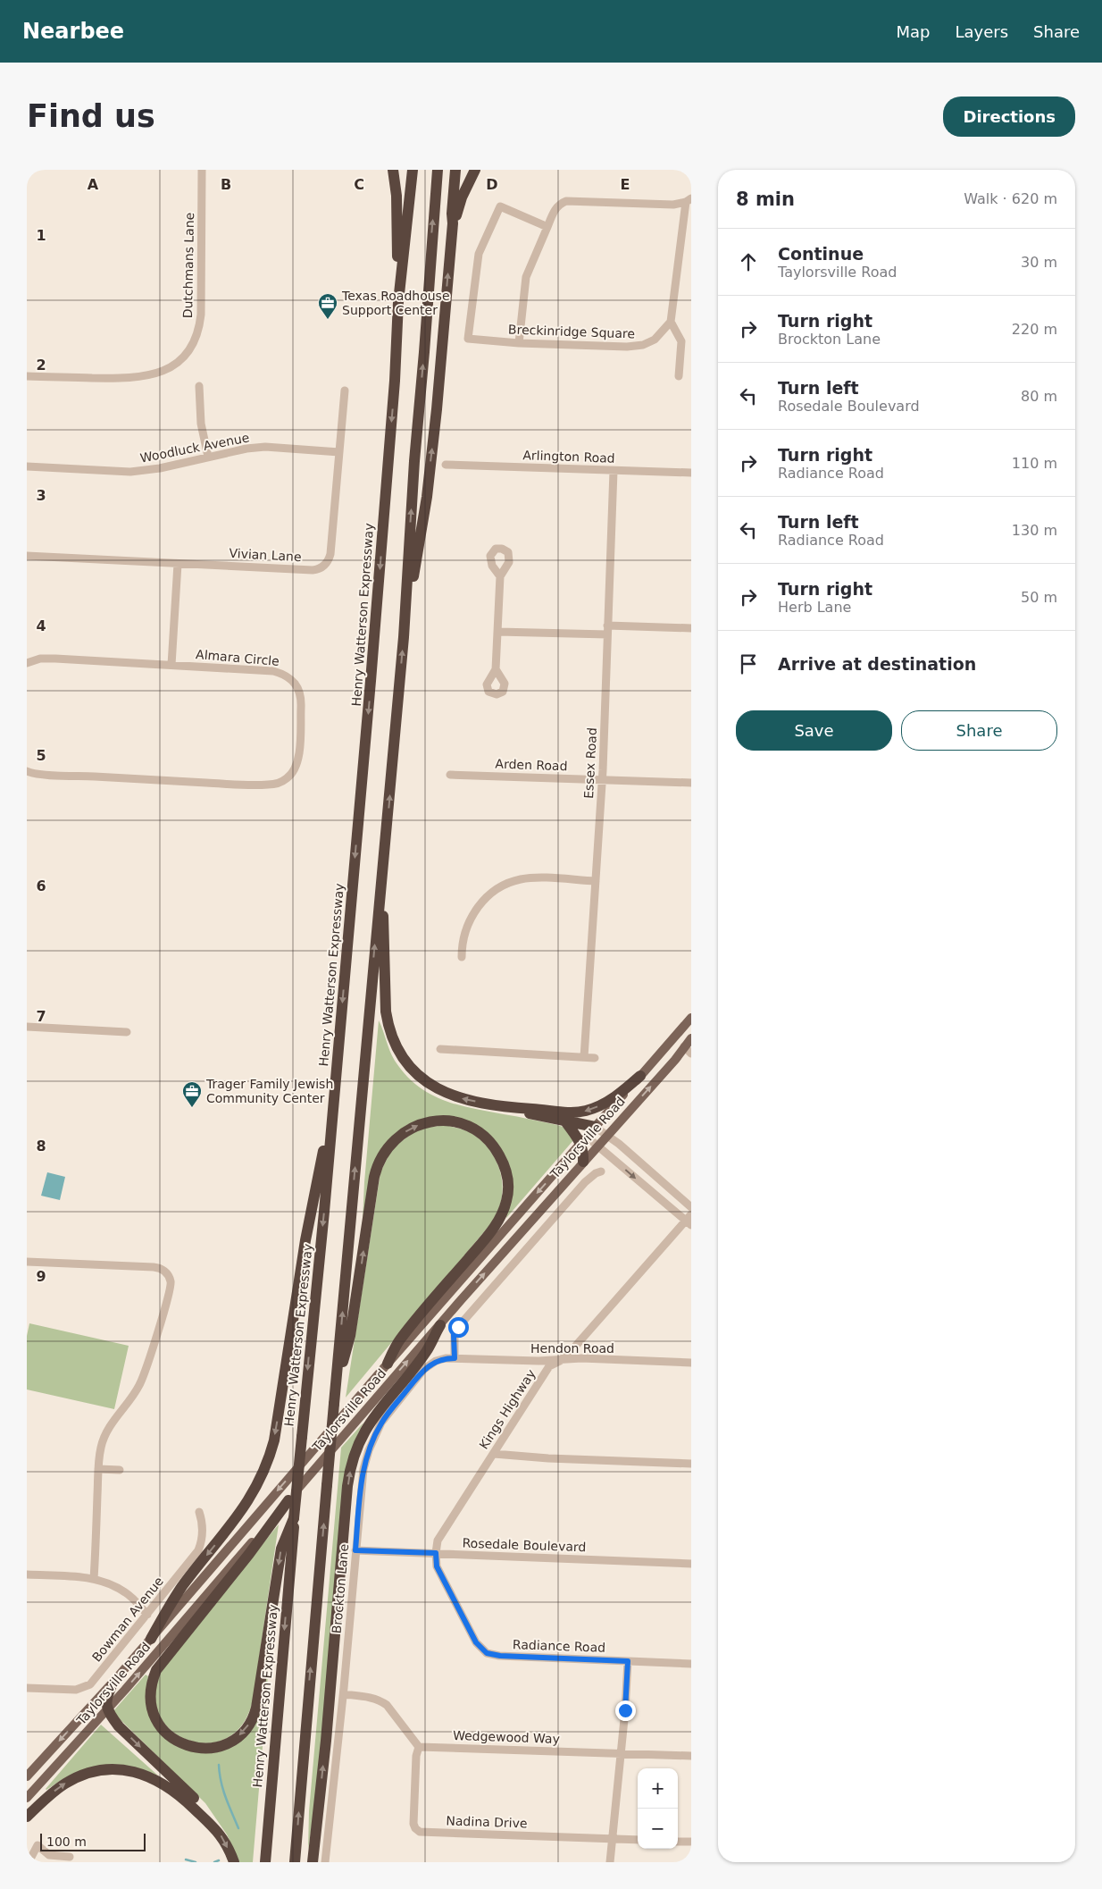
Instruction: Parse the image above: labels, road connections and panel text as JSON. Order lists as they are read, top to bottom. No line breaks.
{"streets":{"highway":["Henry Watterson Expressway"],"main road":["Taylorsville Road"],"street":["Dutchmans Lane","Breckinridge Square","Woodluck Avenue","Arlington Road","Vivian Lane","Almara Circle","Essex Road","Arden Road","Hendon Road","Kings Highway","Rosedale Boulevard","Brockton Lane","Bowman Avenue","Radiance Road","Wedgewood Way","Nadina Drive"]},"crossings":[["Woodluck Avenue","Vivian Lane"],["Arlington Road","Essex Road"],["Essex Road","Arden Road"],["Hendon Road","Kings Highway"],["Hendon Road","Brockton Lane"],["Kings Highway","Rosedale Boulevard"],["Kings Highway","Radiance Road"],["Rosedale Boulevard","Brockton Lane"],["Rosedale Boulevard","Radiance Road"],["Wedgewood Way","Nadina Drive"]],"places":{"office":["Texas Roadhouse Support Center","Trager Family Jewish Community Center"]},"scale_bar":"100 m","page":{"header":"Nearbee","nav":["Map","Layers","Share"],"buttons":["Directions",["Save","Share"]],"title":"Find us","heading":["8 min","Walk · 620 m"],"list":[["Continue","Taylorsville Road","30 m"],["Turn right","Brockton Lane","220 m"],["Turn left","Rosedale Boulevard","80 m"],["Turn right","Radiance Road","110 m"],["Turn left","Radiance Road","130 m"],["Turn right","Herb Lane","50 m"],"Arrive at destination"],"map_buttons":["+","−"],"scale":"100 m"},"grid":{"columns":["A","B","C","D","E"],"rows":["1","2","3","4","5","6","7","8","9"]}}
